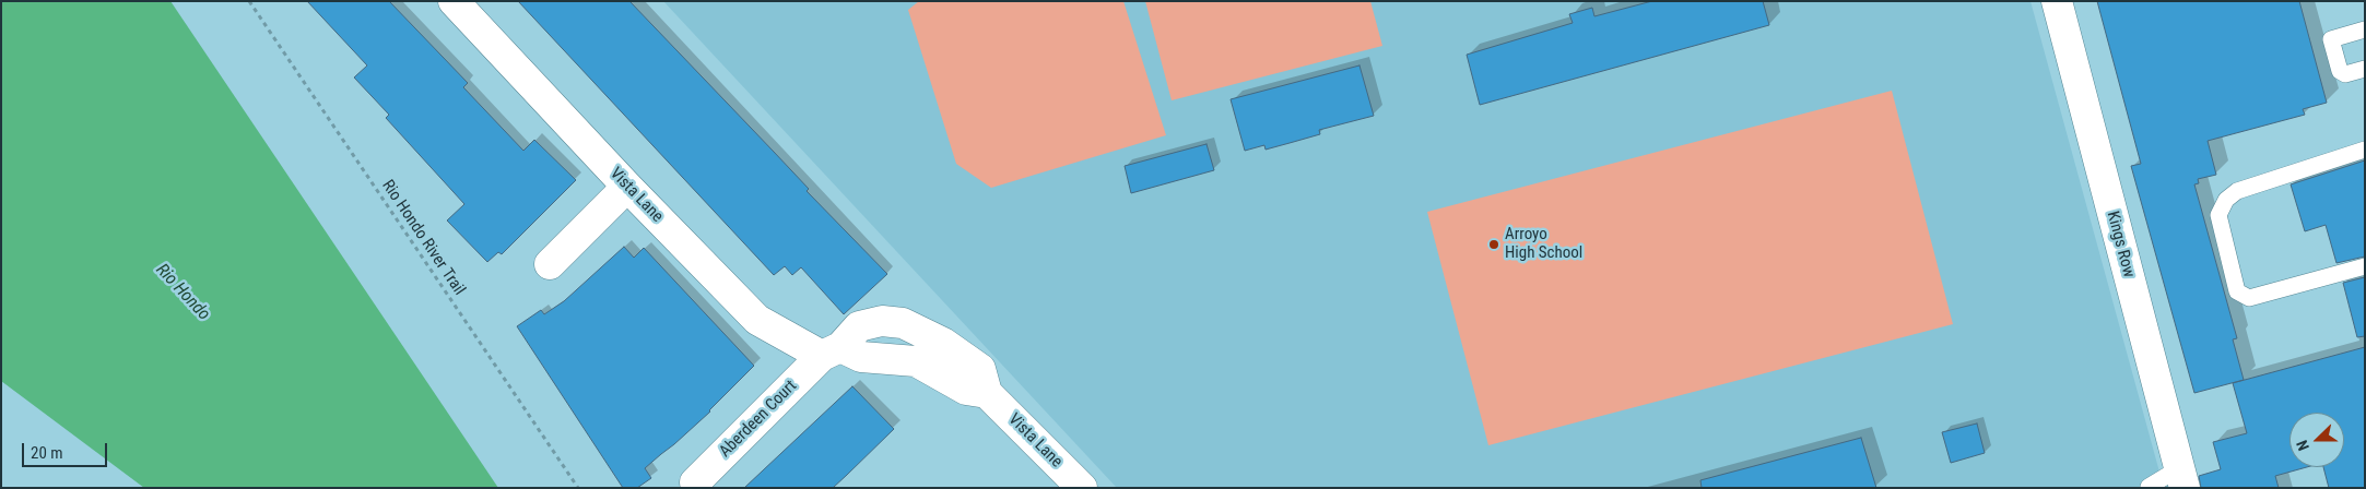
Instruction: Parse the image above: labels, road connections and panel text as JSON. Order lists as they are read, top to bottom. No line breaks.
{"streets":{"street":["Vista Lane","Kings Row","Aberdeen Court"],"path":["Rio Hondo River Trail"]},"crossings":[["Vista Lane","Aberdeen Court"]],"water":["Rio Hondo"],"places":["Arroyo High School"],"scale_bar":"20 m","north":"left"}
